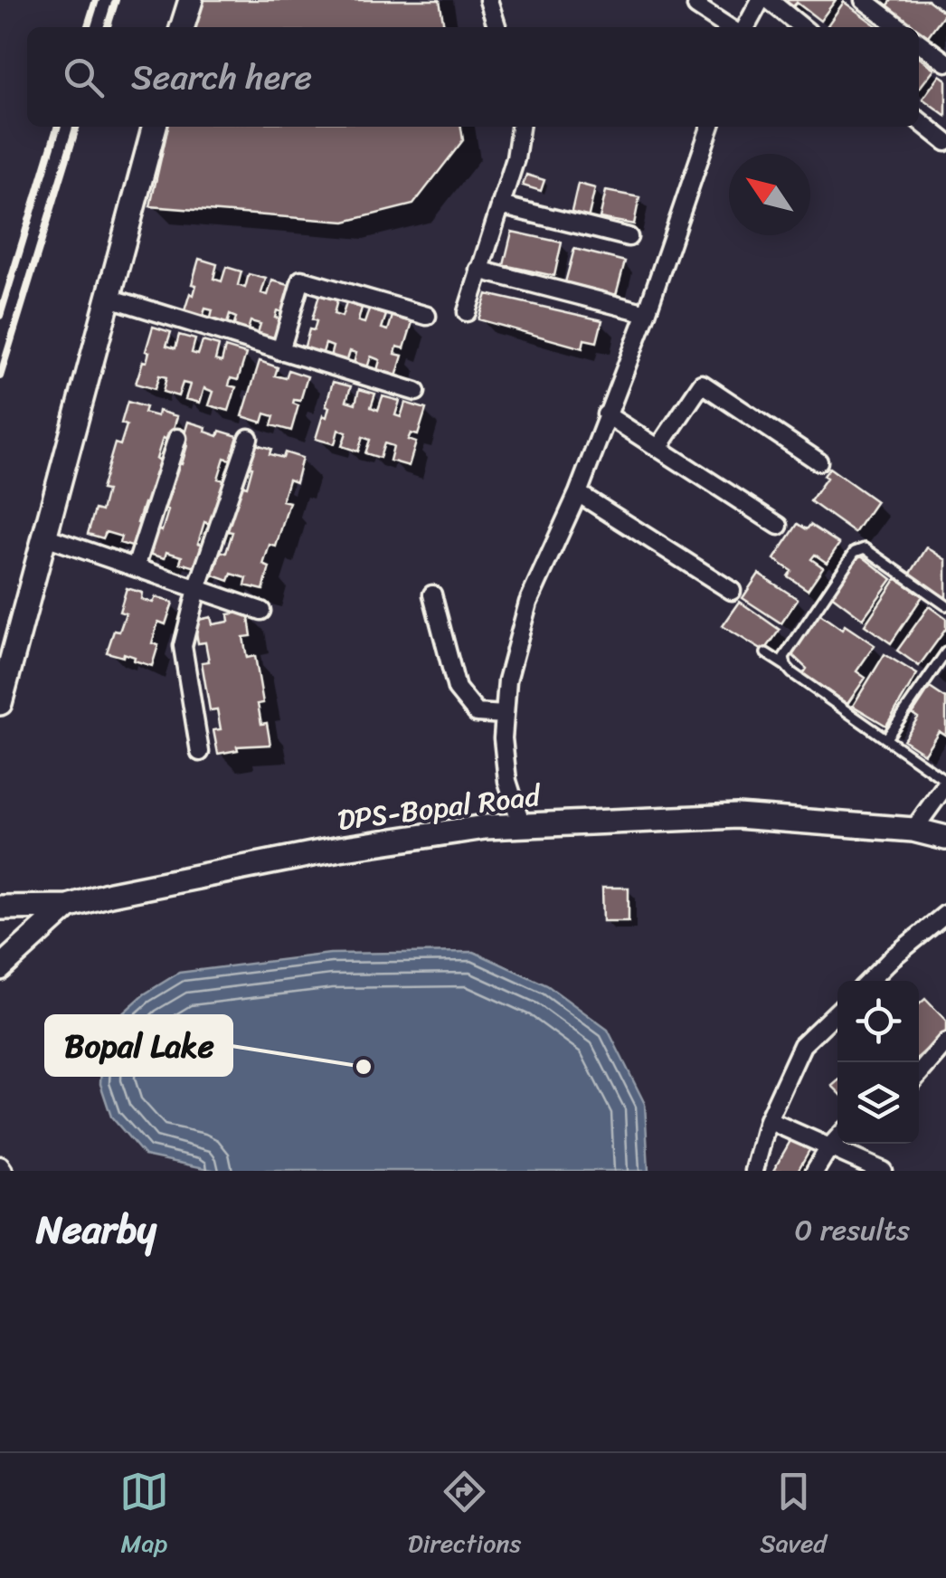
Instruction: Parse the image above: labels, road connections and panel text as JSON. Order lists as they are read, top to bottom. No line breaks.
{"streets":{"street":["DPS-Bopal Road"]},"places":["Bopal Lake"],"north":"top left","page":{"search":"Search here","heading":["Nearby","0 results"],"nav":["Map","Directions","Saved"]}}
